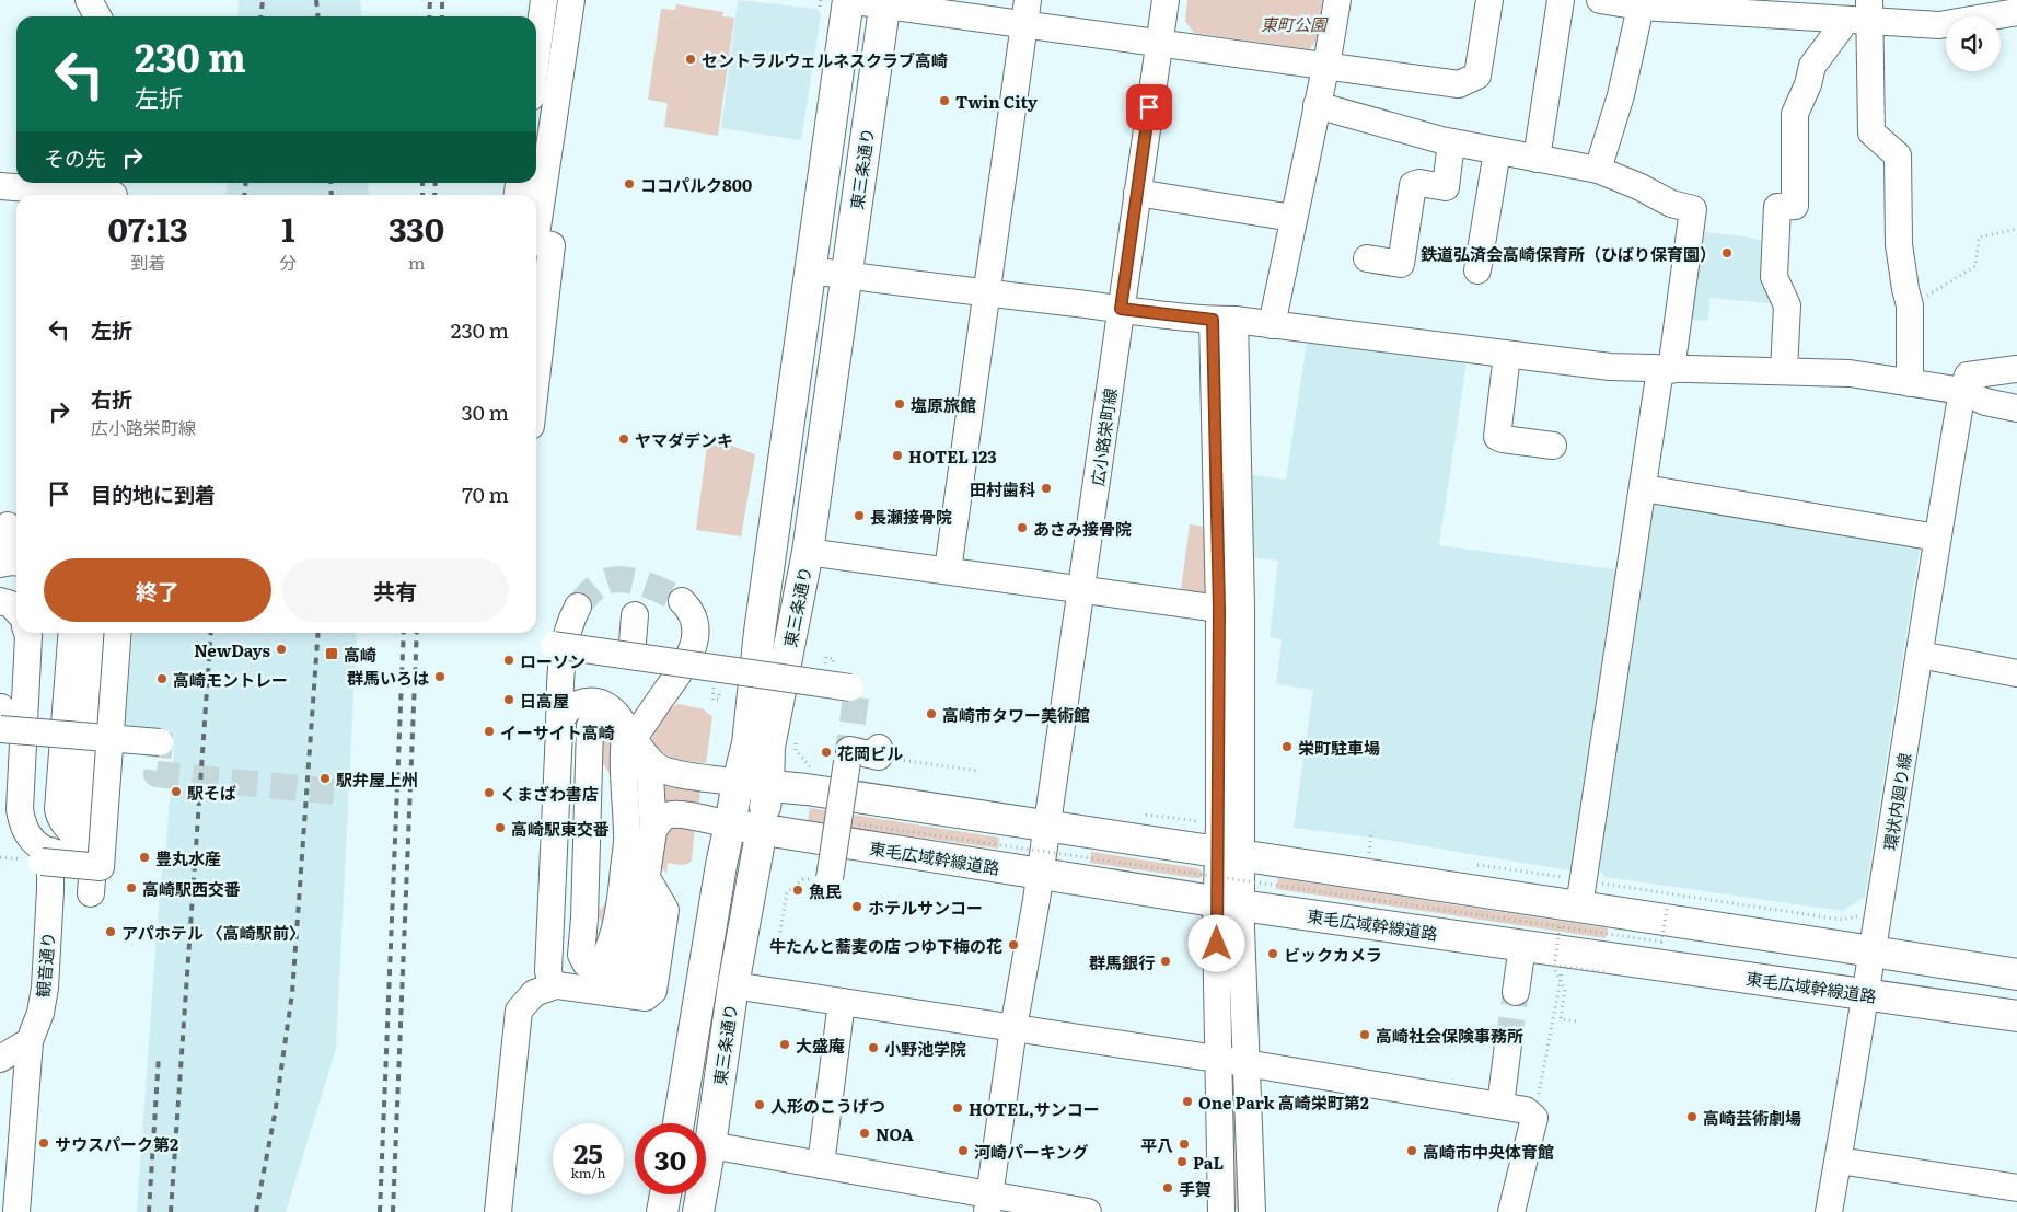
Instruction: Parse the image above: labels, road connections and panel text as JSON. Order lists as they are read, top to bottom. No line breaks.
{"streets":{"main road":["東三条通り","東毛広域幹線道路"],"street":["広小路栄町線","環状内廻り線","観音通り"]},"crossings":[["東三条通り","東毛広域幹線道路"],["広小路栄町線","東毛広域幹線道路"],["環状内廻り線","東毛広域幹線道路"]],"parks":["東町公園"],"places":{"other":["セントラルウェルネスクラブ高崎","Twin City","ココパルク800","鉄道弘済会高崎保育所（ひばり保育園）","塩原旅館","ヤマダデンキ","HOTEL 123","田村歯科","長瀬接骨院","あさみ接骨院","NewDays","ローソン","群馬いろは","高崎モントレー","日高屋","高崎市タワー美術館","イーサイト高崎","栄町駐車場","花岡ビル","駅弁屋上州","駅そば","くまざわ書店","高崎駅東交番","豊丸水産","高崎駅西交番","魚民","ホテルサンコー","アパホテル 〈高崎駅前〉","牛たんと蕎麦の店 つゆ下梅の花","ビックカメラ","群馬銀行","高崎社会保険事務所","大盛庵","小野池学院","One Park 高崎栄町第2","人形のこうげつ","HOTEL,サンコー","高崎芸術劇場","NOA","サウスパーク第2","平八","河崎パーキング","高崎市中央体育館","PaL","手賀"],"transit":["高崎"]},"page":{"turn":["230 m","左折"],"then":"その先","eta":["07:13","到着","1","分","330","m"],"list":[{"name":"左折","value":"230 m"},{"name":"右折","note":"広小路栄町線","value":"30 m"},{"name":"目的地に到着","value":"70 m"}],"buttons":["終了","共有"],"speed":"25 km/h","limit":"30"}}
